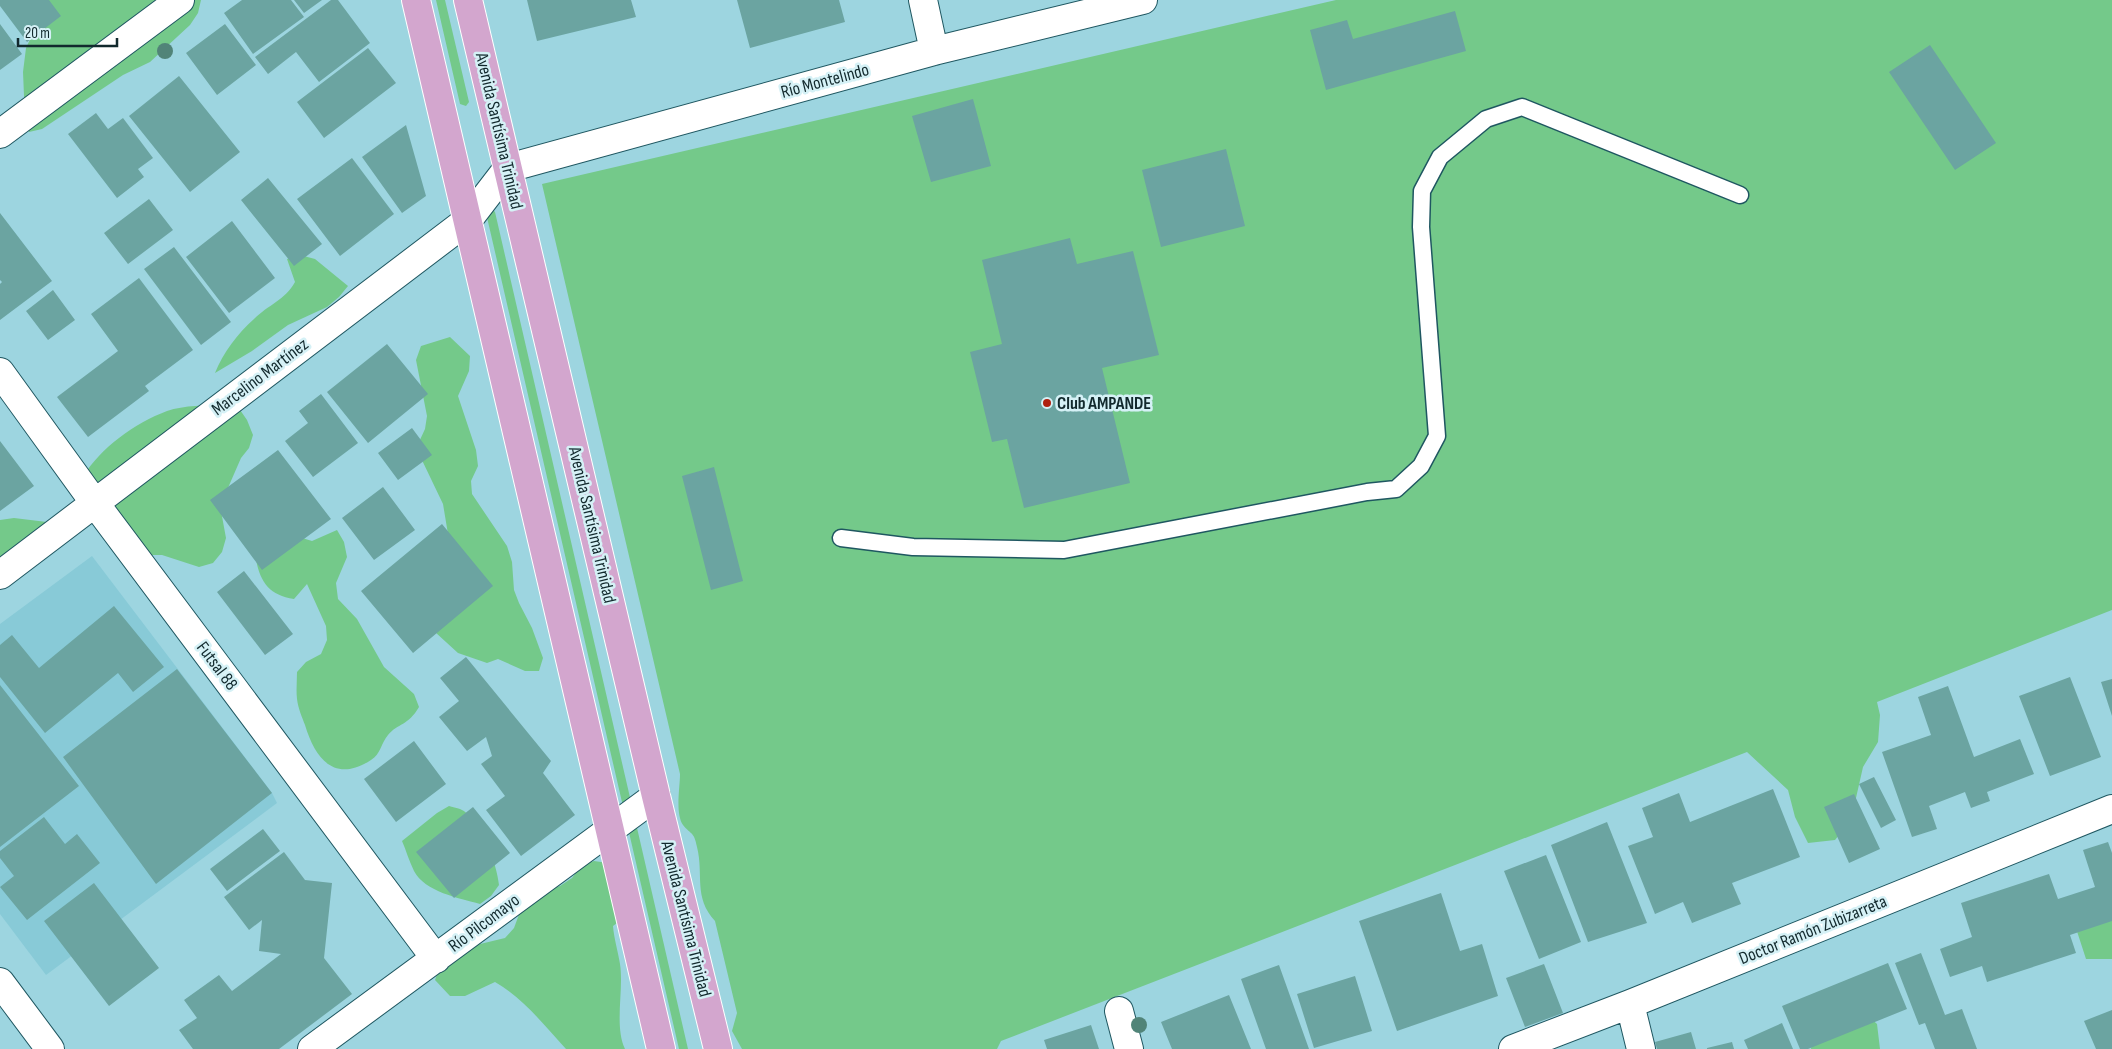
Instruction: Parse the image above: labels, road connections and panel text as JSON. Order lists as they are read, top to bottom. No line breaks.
{"streets":{"main road":["Avenida Santísima Trinidad"],"street":["Río Montelindo","Marcelino Martínez","Futsal 88","Río Pilcomayo","Doctor Ramón Zubizarreta"]},"crossings":[["Río Montelindo","Avenida Santísima Trinidad"],["Río Montelindo","Marcelino Martínez"],["Avenida Santísima Trinidad","Marcelino Martínez"],["Avenida Santísima Trinidad","Río Pilcomayo"],["Marcelino Martínez","Futsal 88"],["Futsal 88","Río Pilcomayo"]],"places":["Club AMPANDE"],"scale_bar":"20 m"}
